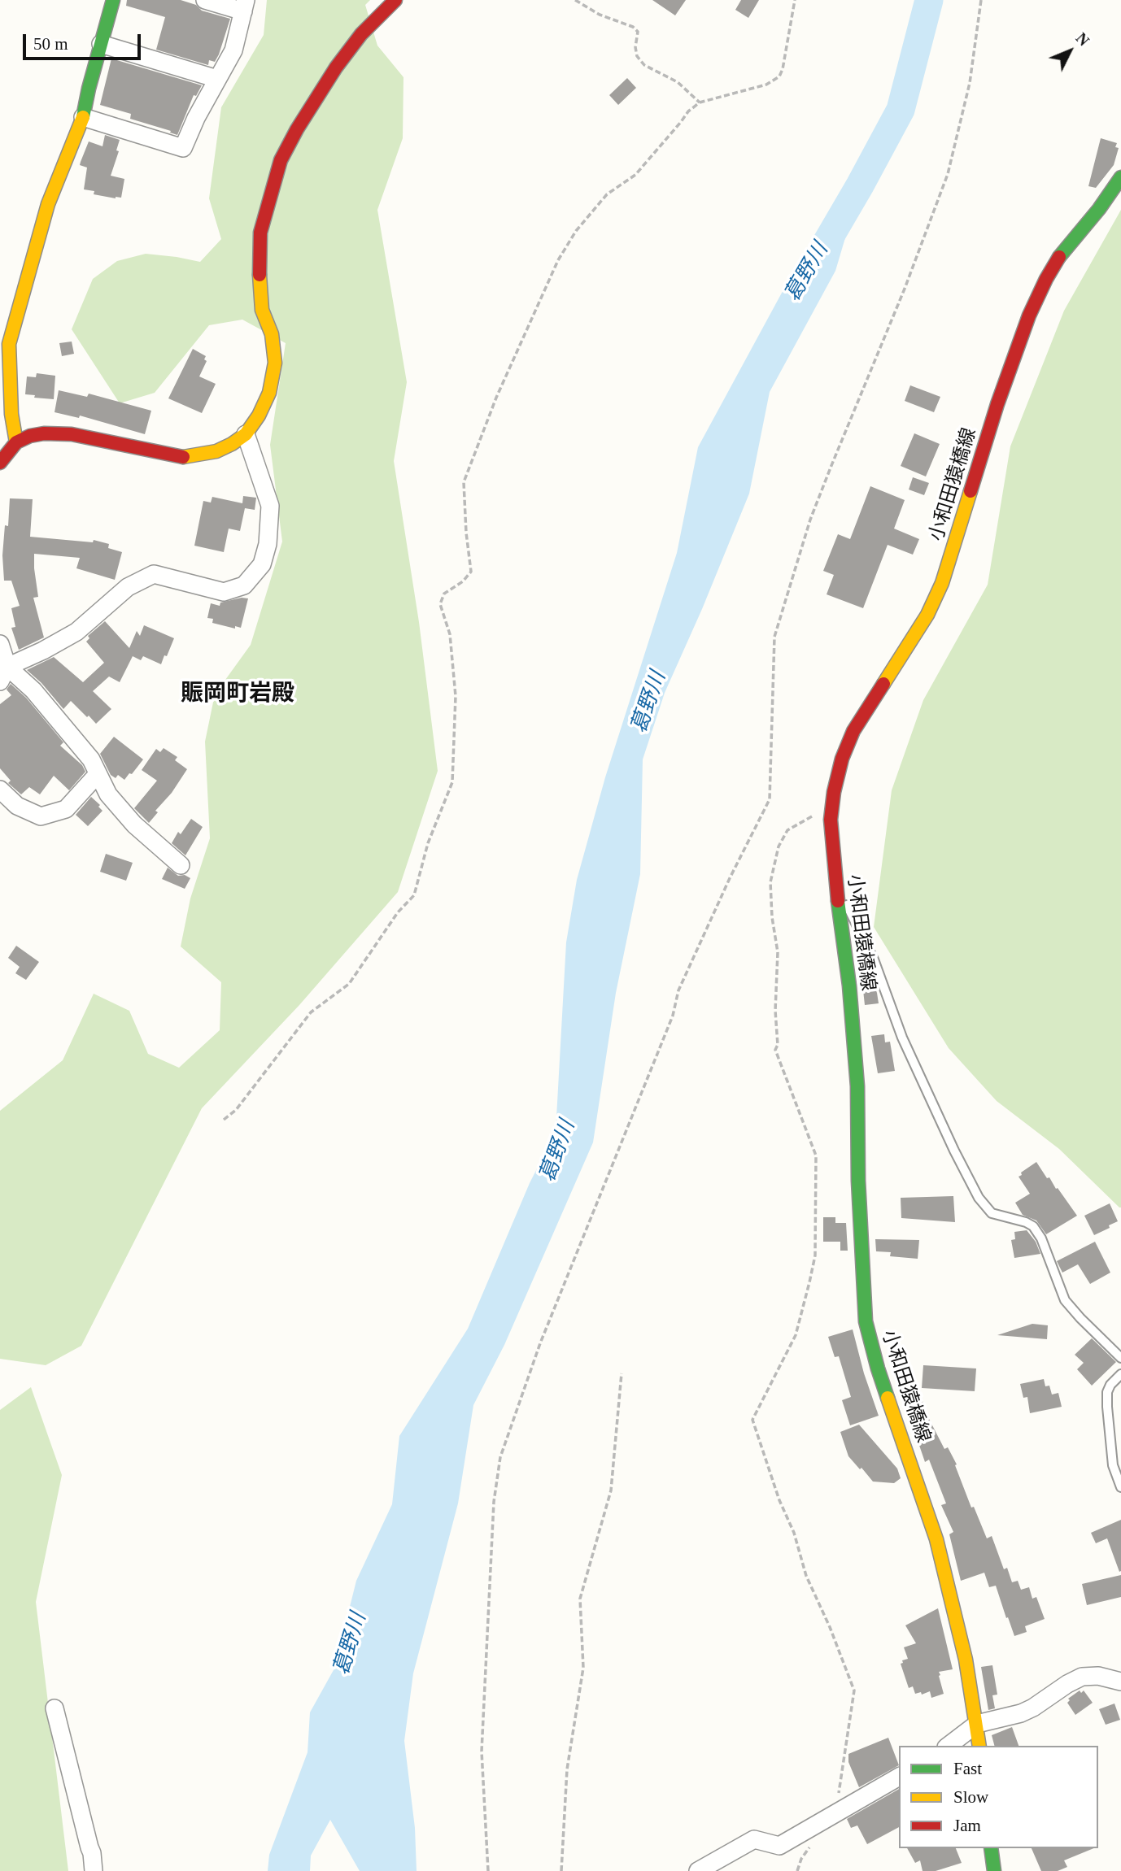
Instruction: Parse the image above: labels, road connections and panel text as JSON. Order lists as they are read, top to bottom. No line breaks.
{"streets":{"main road":["小和田猿橋線"]},"districts":["賑岡町岩殿"],"water":["葛野川"],"legend":["Fast","Slow","Jam"],"scale_bar":"50 m","north":"top right"}
